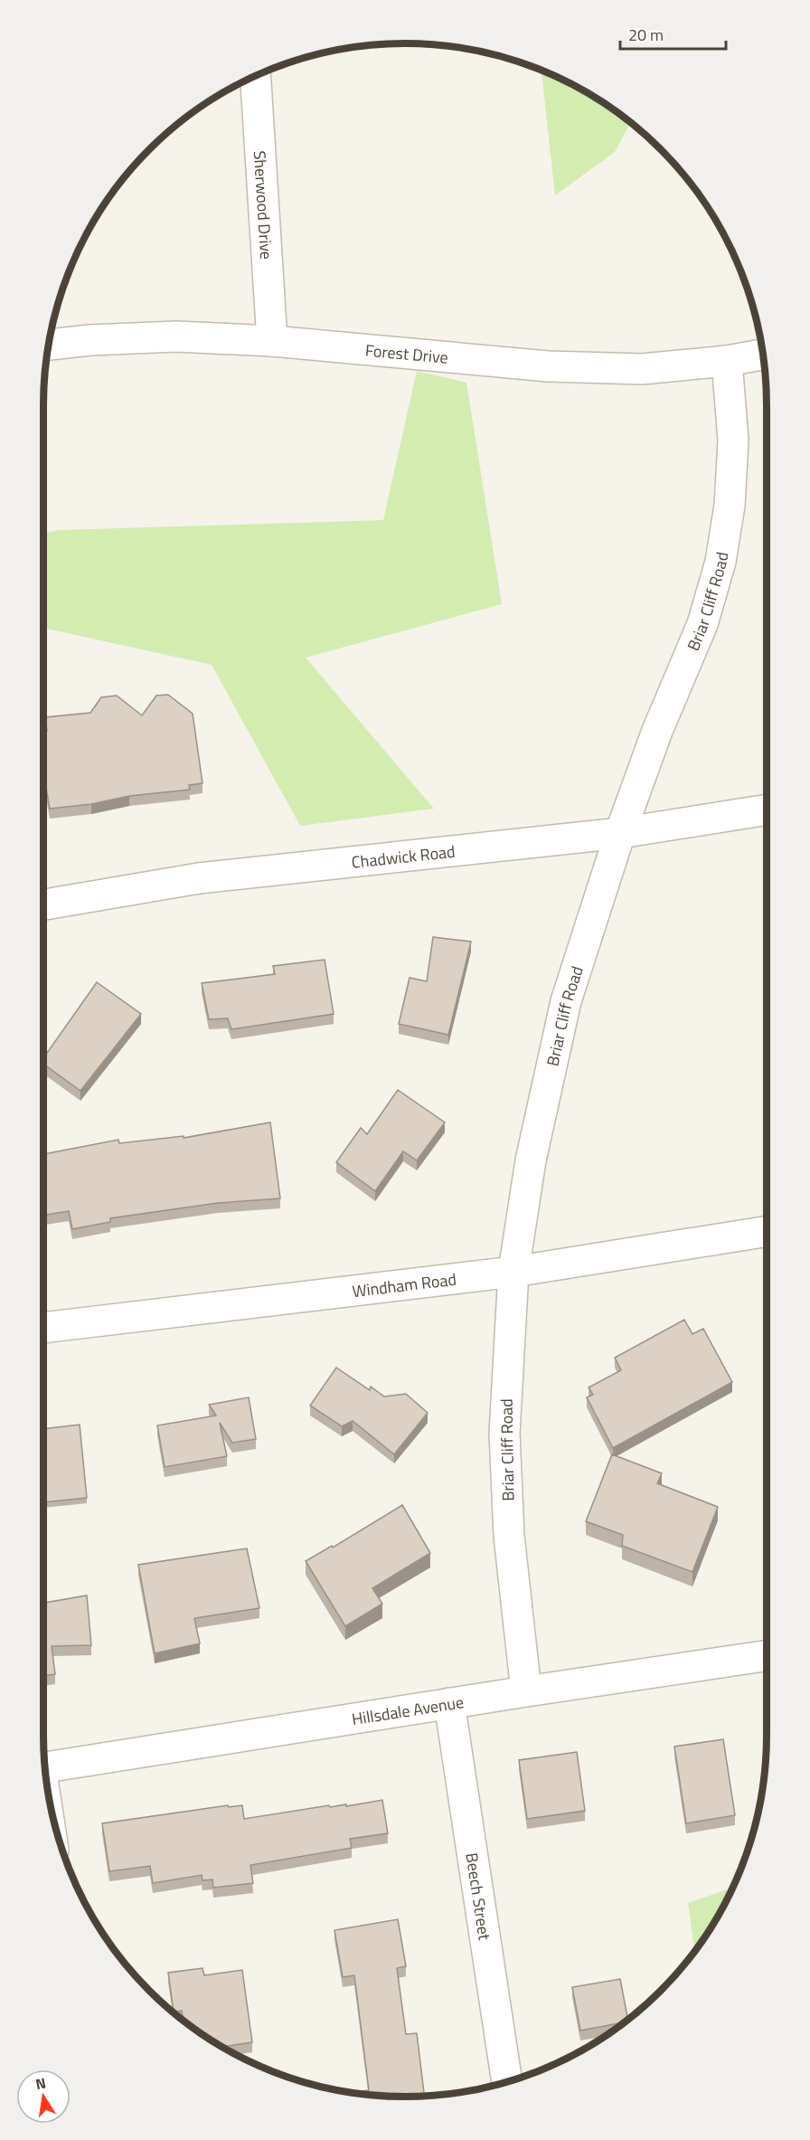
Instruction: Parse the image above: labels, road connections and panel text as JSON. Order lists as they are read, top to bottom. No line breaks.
{"streets":{"street":["Sherwood Drive","Forest Drive","Briar Cliff Road","Chadwick Road","Windham Road","Hillsdale Avenue","Beech Street"]},"crossings":[["Sherwood Drive","Forest Drive"],["Forest Drive","Briar Cliff Road"],["Briar Cliff Road","Chadwick Road"],["Briar Cliff Road","Windham Road"],["Briar Cliff Road","Hillsdale Avenue"],["Hillsdale Avenue","Beech Street"]],"scale_bar":"20 m","north":"top"}
